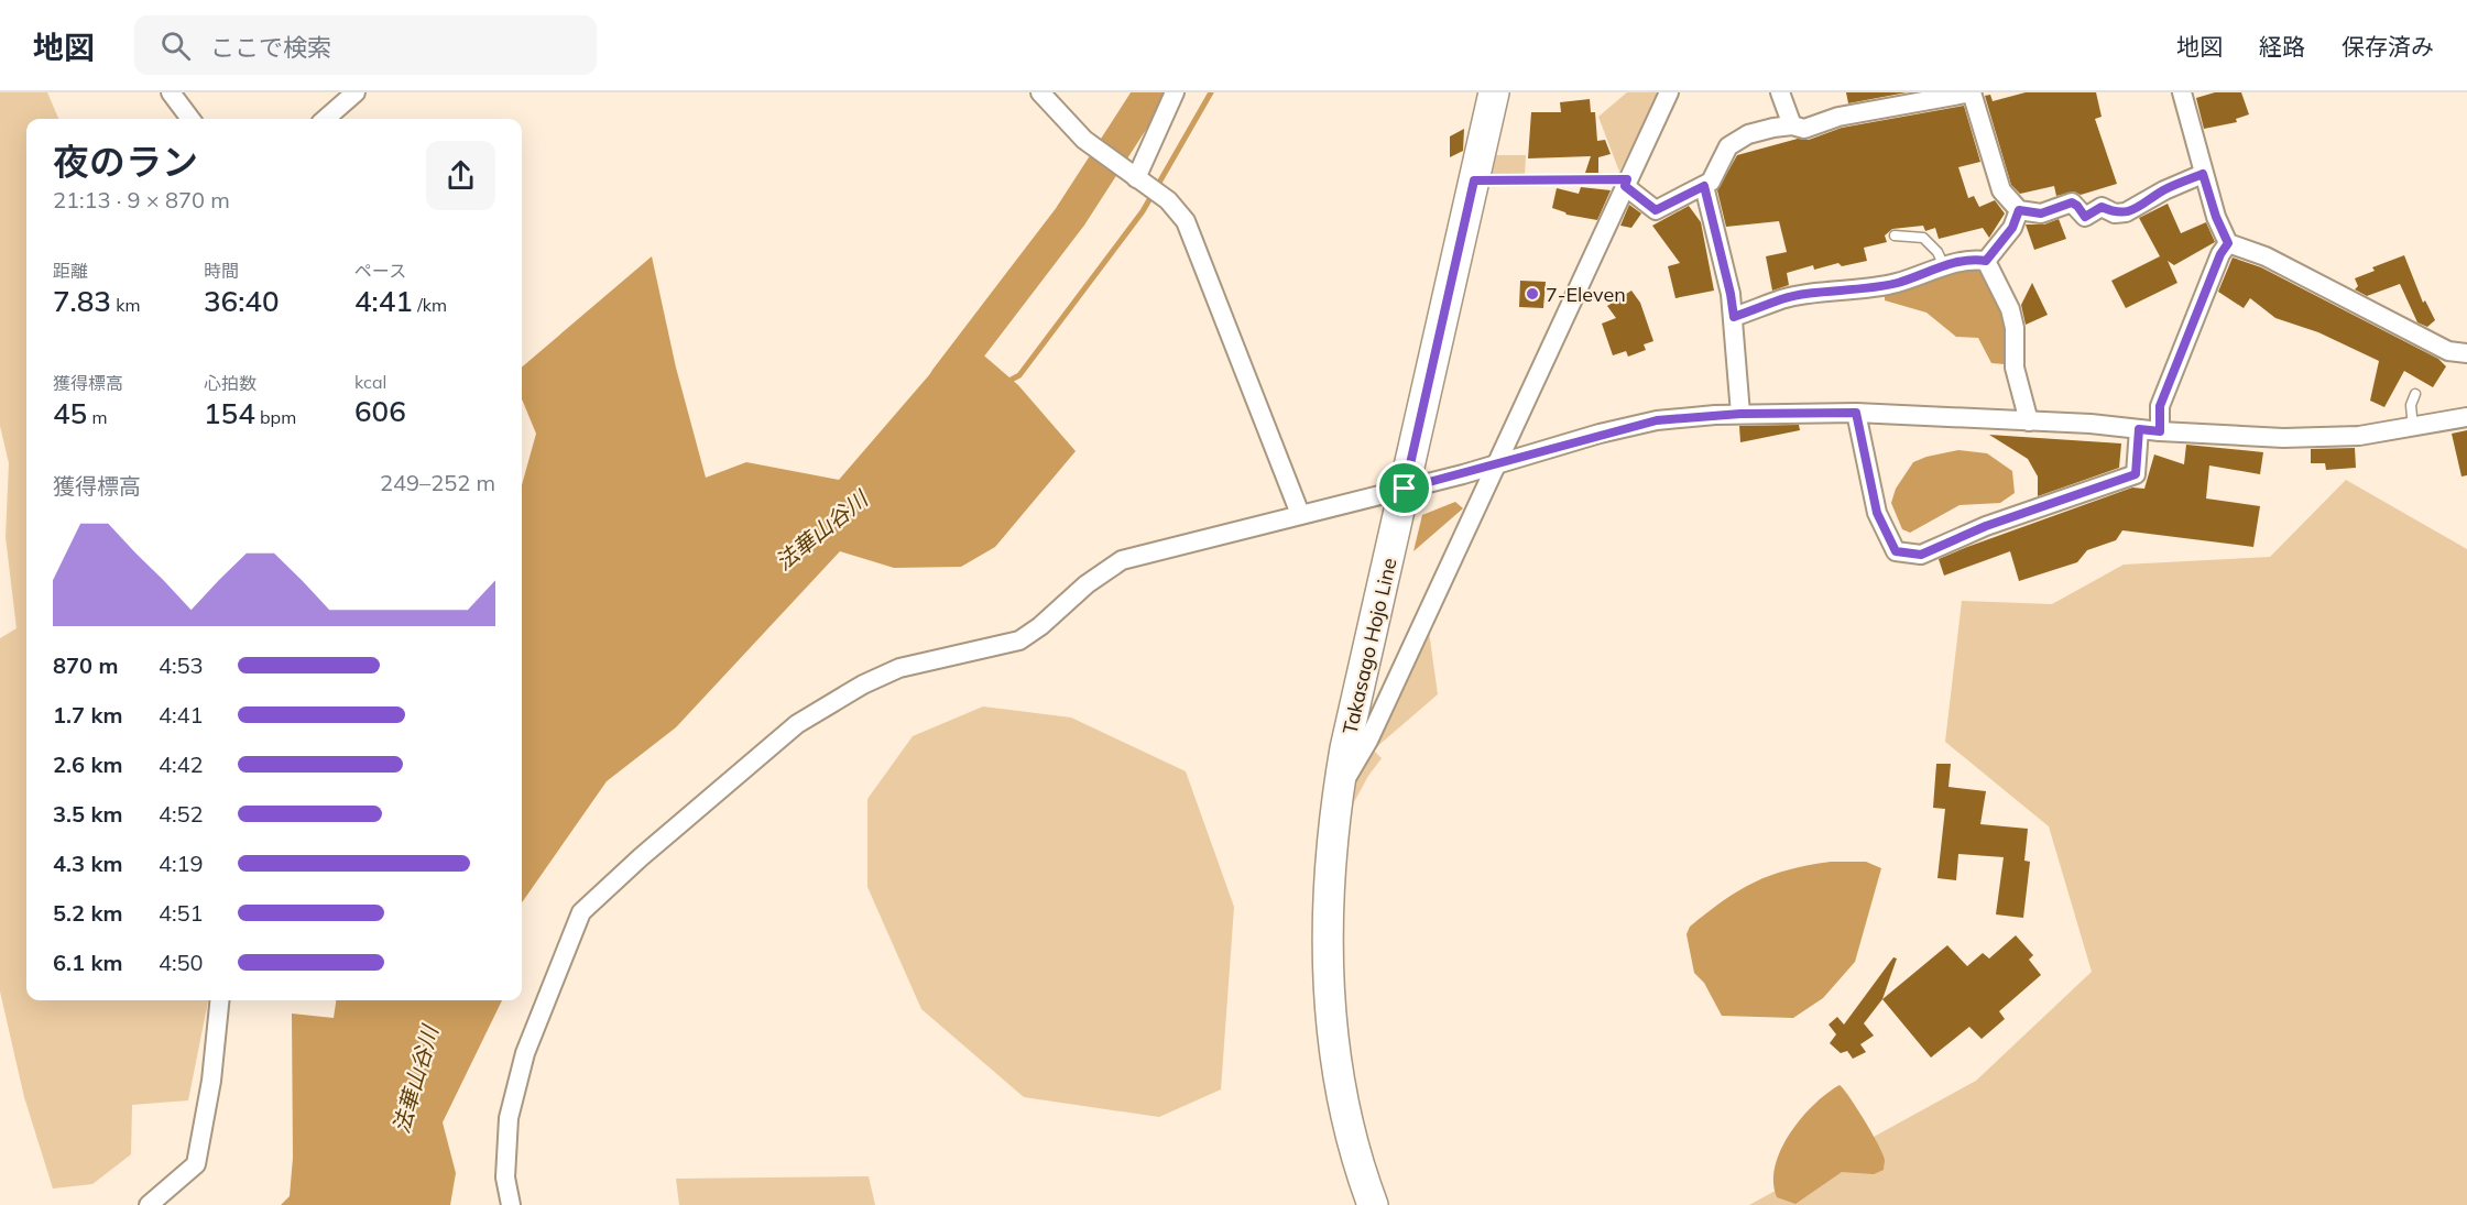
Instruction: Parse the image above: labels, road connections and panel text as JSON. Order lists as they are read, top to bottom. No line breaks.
{"streets":{"main road":["Takasago Hojo Line"]},"water":["法華山谷川"],"places":["7-Eleven"],"page":{"header":"地図","search":"ここで検索","nav":["地図","経路","保存済み"],"heading":["夜のラン","21:13 · 9 × 870 m"],"stats":[["距離","7.83 km"],["時間","36:40"],["ペース","4:41 /km"],["獲得標高","45 m"],["心拍数","154 bpm"],["kcal","606"]],"chart":["獲得標高","249–252 m"],"list":[{"name":"870 m","note":"4:53"},{"name":"1.7 km","note":"4:41"},{"name":"2.6 km","note":"4:42"},{"name":"3.5 km","note":"4:52"},{"name":"4.3 km","note":"4:19"},{"name":"5.2 km","note":"4:51"},{"name":"6.1 km","note":"4:50"}]}}
